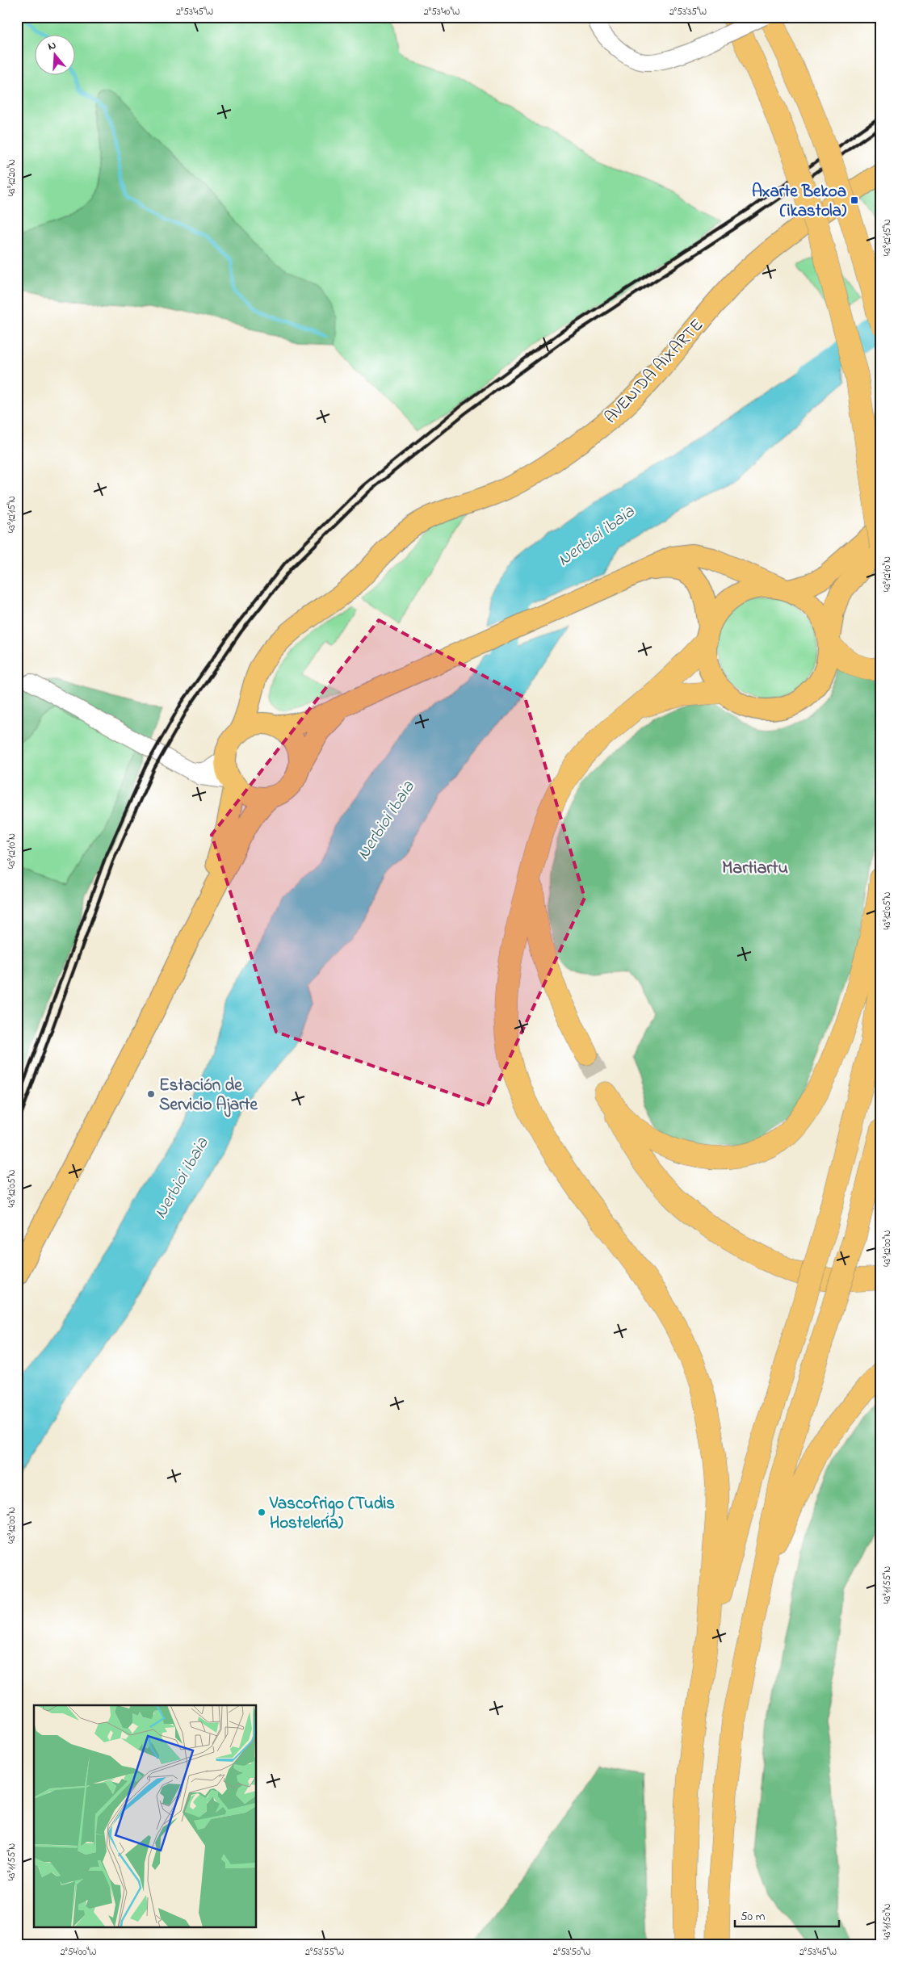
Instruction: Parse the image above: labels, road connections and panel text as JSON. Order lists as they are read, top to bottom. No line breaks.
{"streets":{"main road":["AVENIDA AIXARTE"]},"districts":["Martiartu"],"water":["Nerbioi ibaia"],"places":{"transit":["Axarte Bekoa (ikastola)"],"other":["Estación de Servicio Ajarte","Vascofrigo (Tudis Hostelería)"]},"scale_bar":"50 m","north":"top","coordinates":["2°53'45\"W","2°53'40\"W","2°53'35\"W","43°12'20\"N","43°12'15\"N","43°12'10\"N","43°12'05\"N","43°12'00\"N","43°11'55\"N","43°11'50\"N","2°54'00\"W","2°53'55\"W","2°53'50\"W"]}
